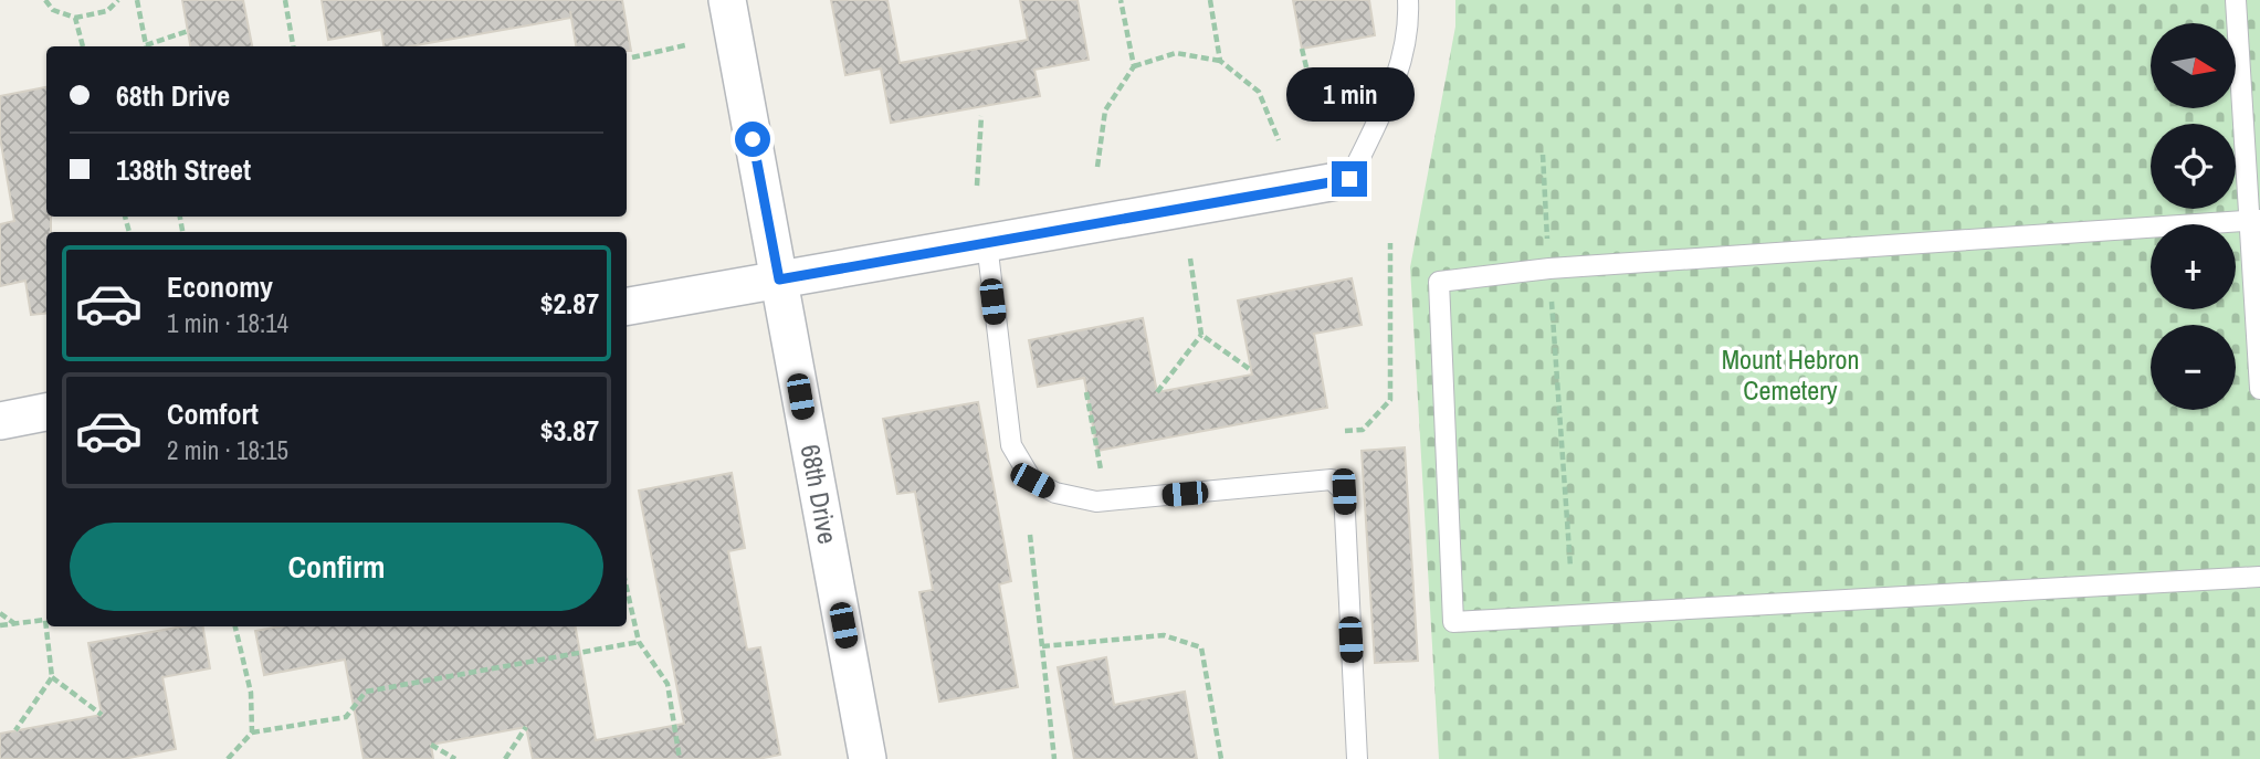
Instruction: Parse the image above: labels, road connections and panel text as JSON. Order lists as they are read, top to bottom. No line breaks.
{"streets":{"street":["68th Drive"]},"parks":["Mount Hebron Cemetery"],"north":"right","page":{"map_buttons":["+","−"],"banner":["68th Drive","138th Street"],"bubble":"1 min","list":[{"name":"Economy","note":"1 min · 18:14","value":"$2.87"},{"name":"Comfort","note":"2 min · 18:15","value":"$3.87"}],"buttons":"Confirm"}}
